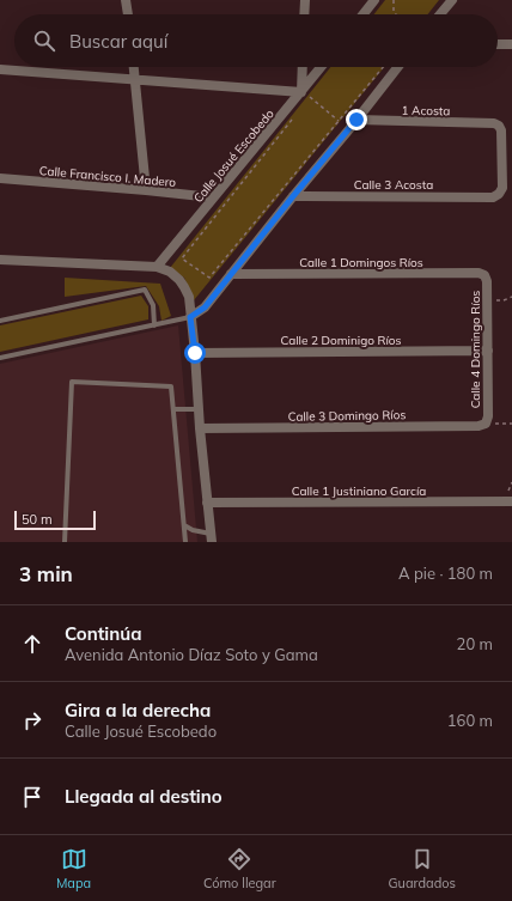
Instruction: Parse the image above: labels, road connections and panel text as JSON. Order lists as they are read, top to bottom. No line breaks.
{"streets":{"street":["1 Acosta","Calle Josué Escobedo","Calle Francisco I. Madero","Calle 3 Acosta","Calle 1 Domingos Ríos","Calle 2 Dominigo Ríos","Calle 4 Domingo Ríos","Calle 3 Domingo Ríos","Calle 1 Justiniano García"]},"crossings":[["1 Acosta","Calle 3 Acosta"],["Calle Josué Escobedo","Calle Francisco I. Madero"],["Calle 1 Domingos Ríos","Calle 4 Domingo Ríos"],["Calle 2 Dominigo Ríos","Calle 4 Domingo Ríos"],["Calle 4 Domingo Ríos","Calle 3 Domingo Ríos"]],"scale_bar":"50 m","page":{"search":"Buscar aquí","scale":"50 m","heading":["3 min","A pie · 180 m"],"list":[["Continúa","Avenida Antonio Díaz Soto y Gama","20 m"],["Gira a la derecha","Calle Josué Escobedo","160 m"],"Llegada al destino"],"nav":["Mapa","Cómo llegar","Guardados"]}}
